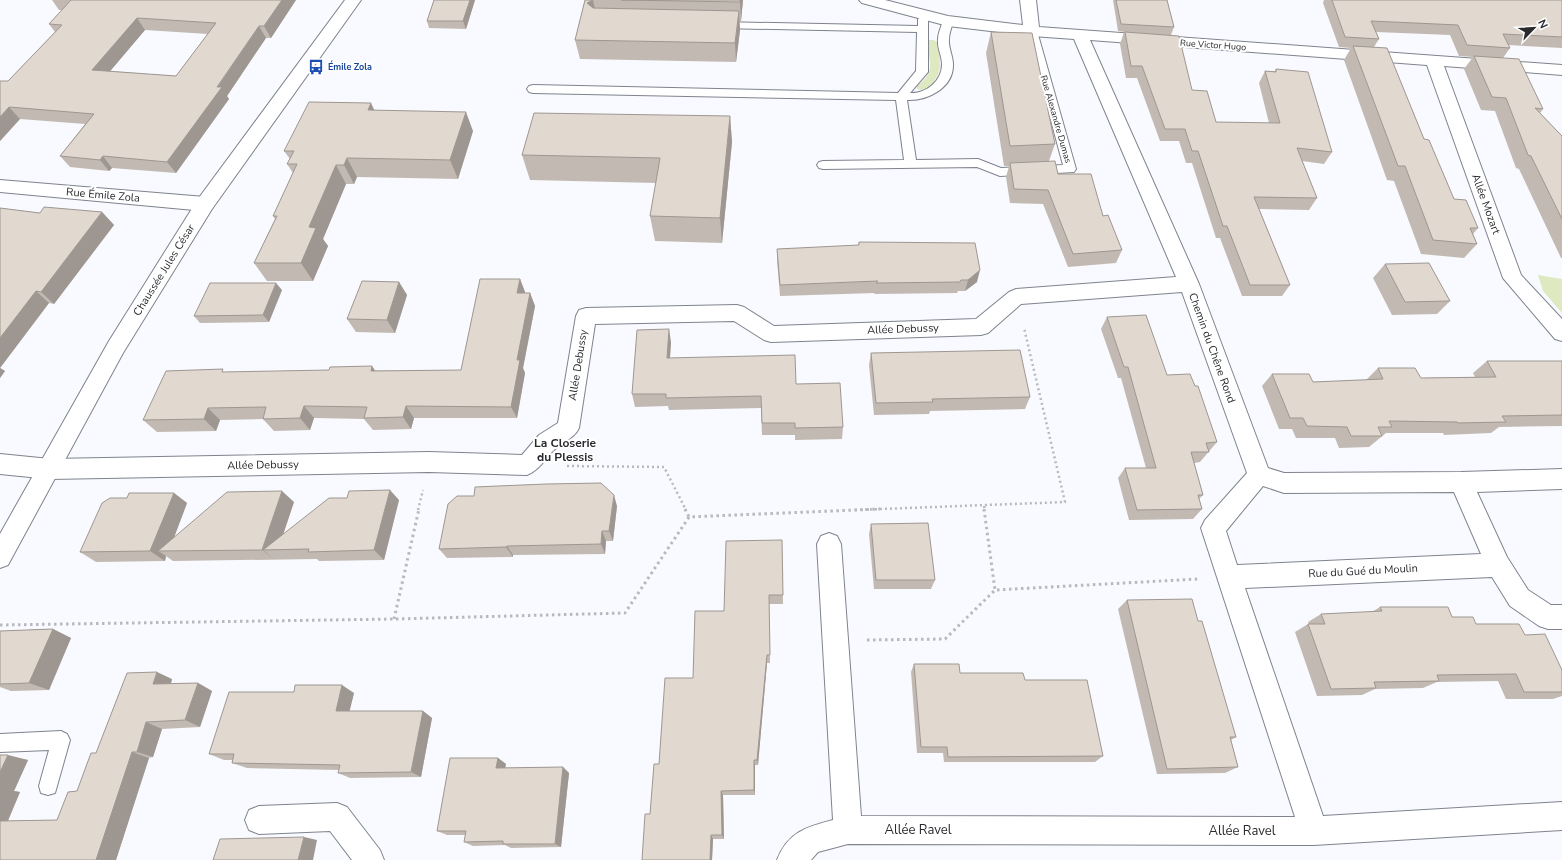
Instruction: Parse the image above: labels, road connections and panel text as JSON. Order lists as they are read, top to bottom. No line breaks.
{"streets":{"street":["Rue Victor Hugo","Rue Alexandre Dumas","Rue Émile Zola","Allée Mozart","Chaussée Jules César","Allée Debussy","Chemin du Chêne Rond","Rue du Gué du Moulin","Allée Ravel"]},"crossings":[["Rue Victor Hugo","Rue Alexandre Dumas"],["Rue Victor Hugo","Allée Mozart"],["Rue Victor Hugo","Chemin du Chêne Rond"],["Rue Émile Zola","Chaussée Jules César"],["Chaussée Jules César","Allée Debussy"]],"districts":["La Closerie du Plessis"],"places":{"bus stop":["Émile Zola"]},"north":"top right"}
